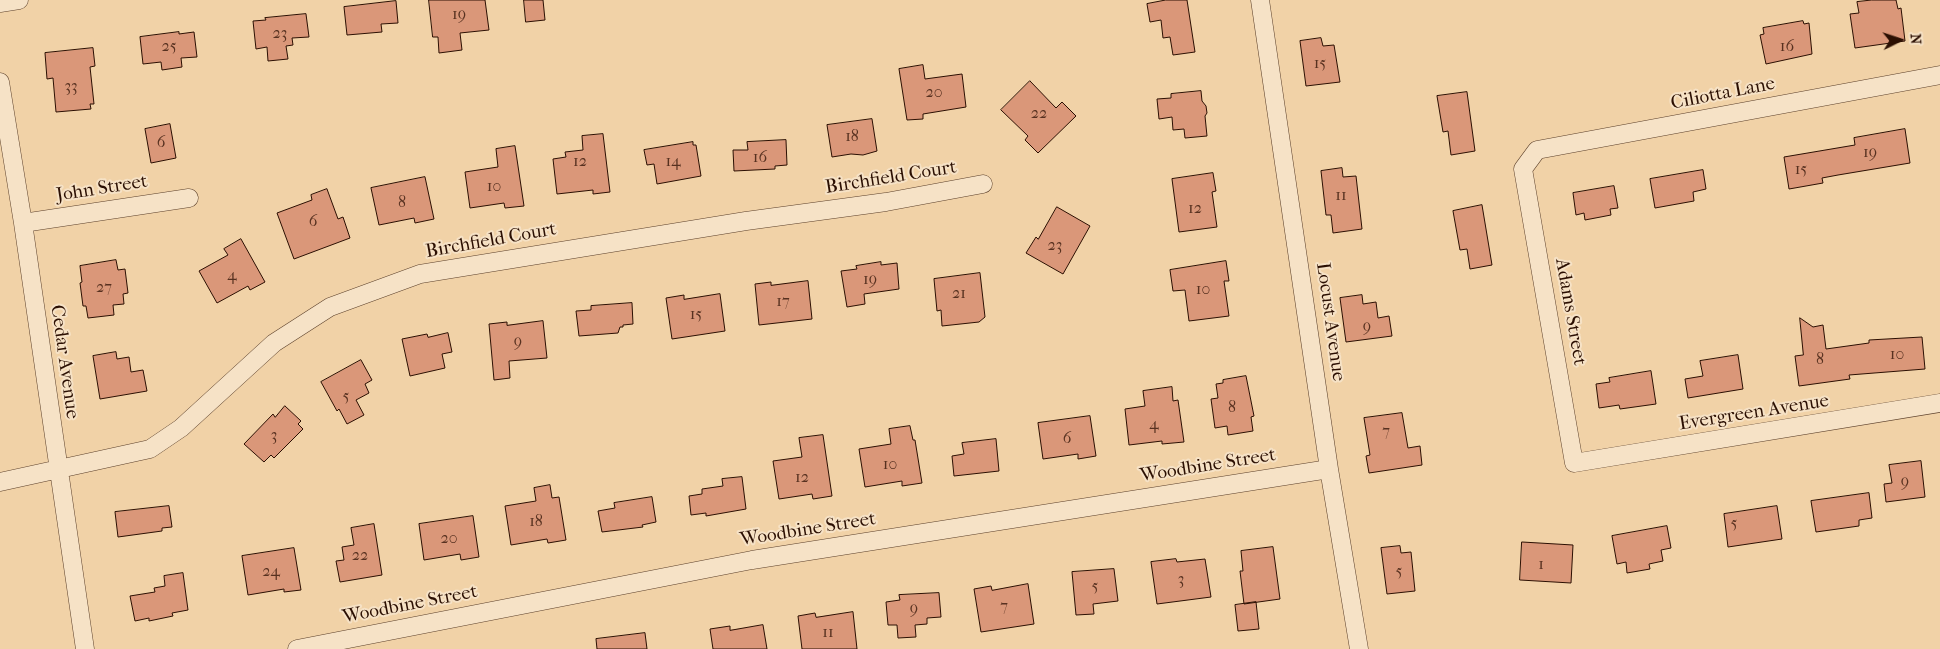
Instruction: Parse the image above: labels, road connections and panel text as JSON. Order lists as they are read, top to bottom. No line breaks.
{"streets":{"street":["Ciliotta Lane","Birchfield Court","John Street","Adams Street","Locust Avenue","Cedar Avenue","Evergreen Avenue","Woodbine Street"]},"crossings":[["Ciliotta Lane","Adams Street"],["Birchfield Court","Cedar Avenue"],["John Street","Cedar Avenue"],["Adams Street","Evergreen Avenue"],["Locust Avenue","Woodbine Street"]],"house_numbers":["19","23","25","16","15","33","20","22","18","6","19","16","12","14","15","10","11","8","12","6","23","4","19","27","10","21","17","15","9","9","10","8","5","8","4","7","3","6","10","12","9","18","5","20","22","1","24","5","3","5","7","9","11"],"north":"right"}
